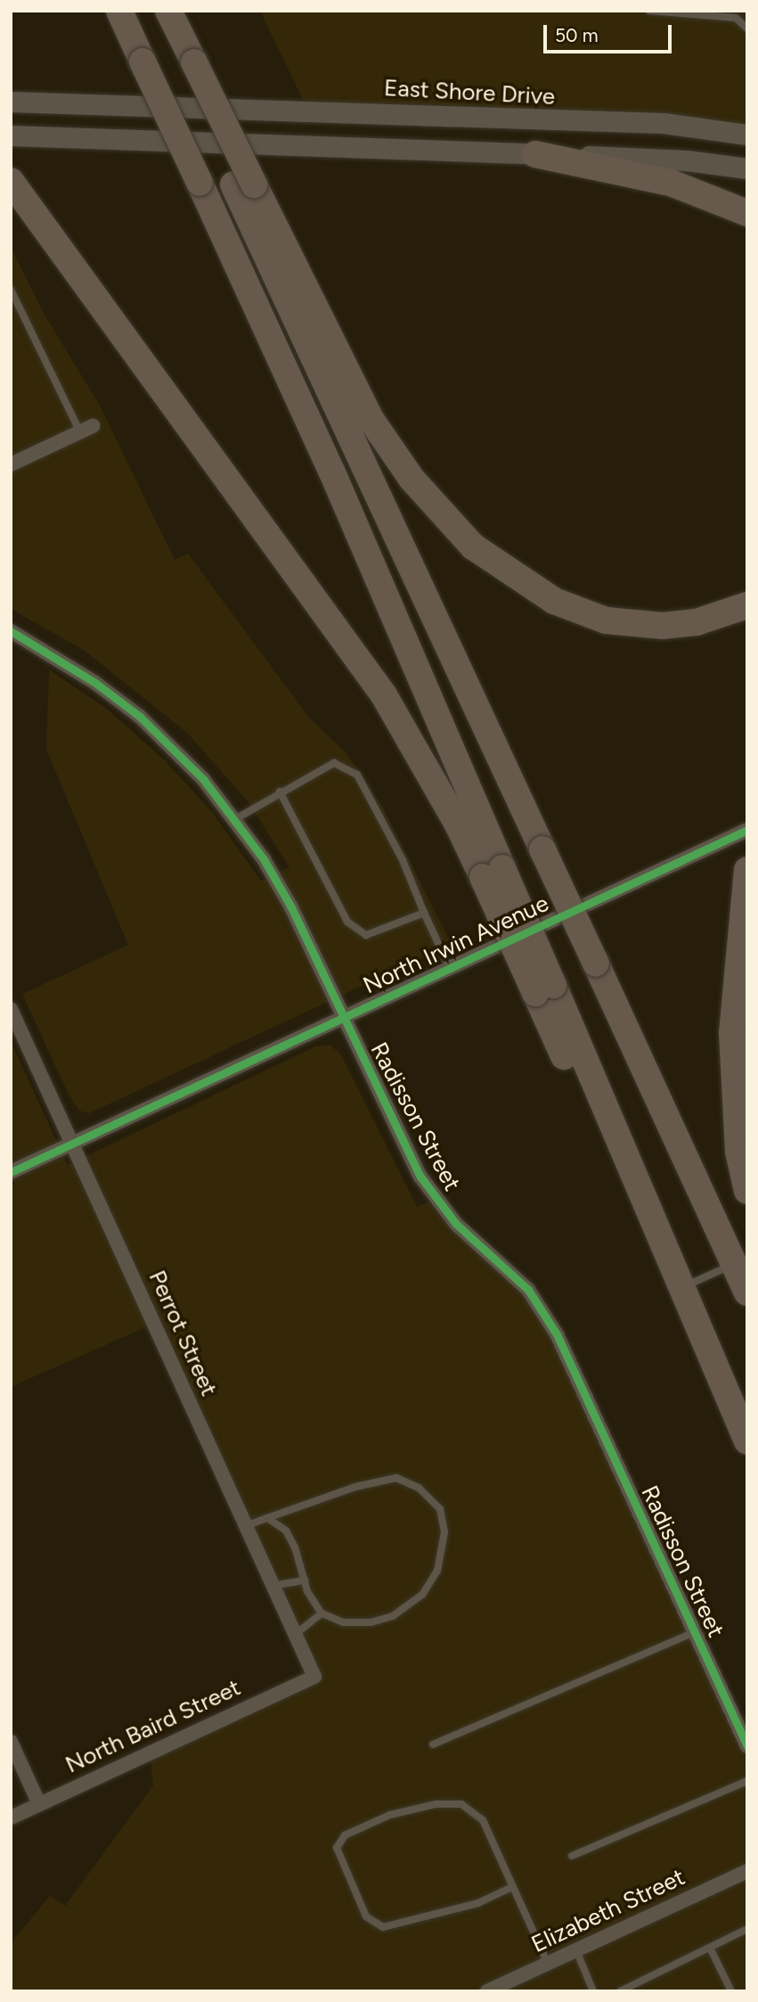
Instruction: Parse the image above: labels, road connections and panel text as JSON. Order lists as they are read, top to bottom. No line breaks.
{"streets":{"main road":["East Shore Drive"],"street":["North Irwin Avenue","Radisson Street","Perrot Street","North Baird Street","Elizabeth Street"]},"crossings":[["North Irwin Avenue","Radisson Street"],["North Irwin Avenue","Perrot Street"],["Perrot Street","North Baird Street"]],"scale_bar":"50 m"}
